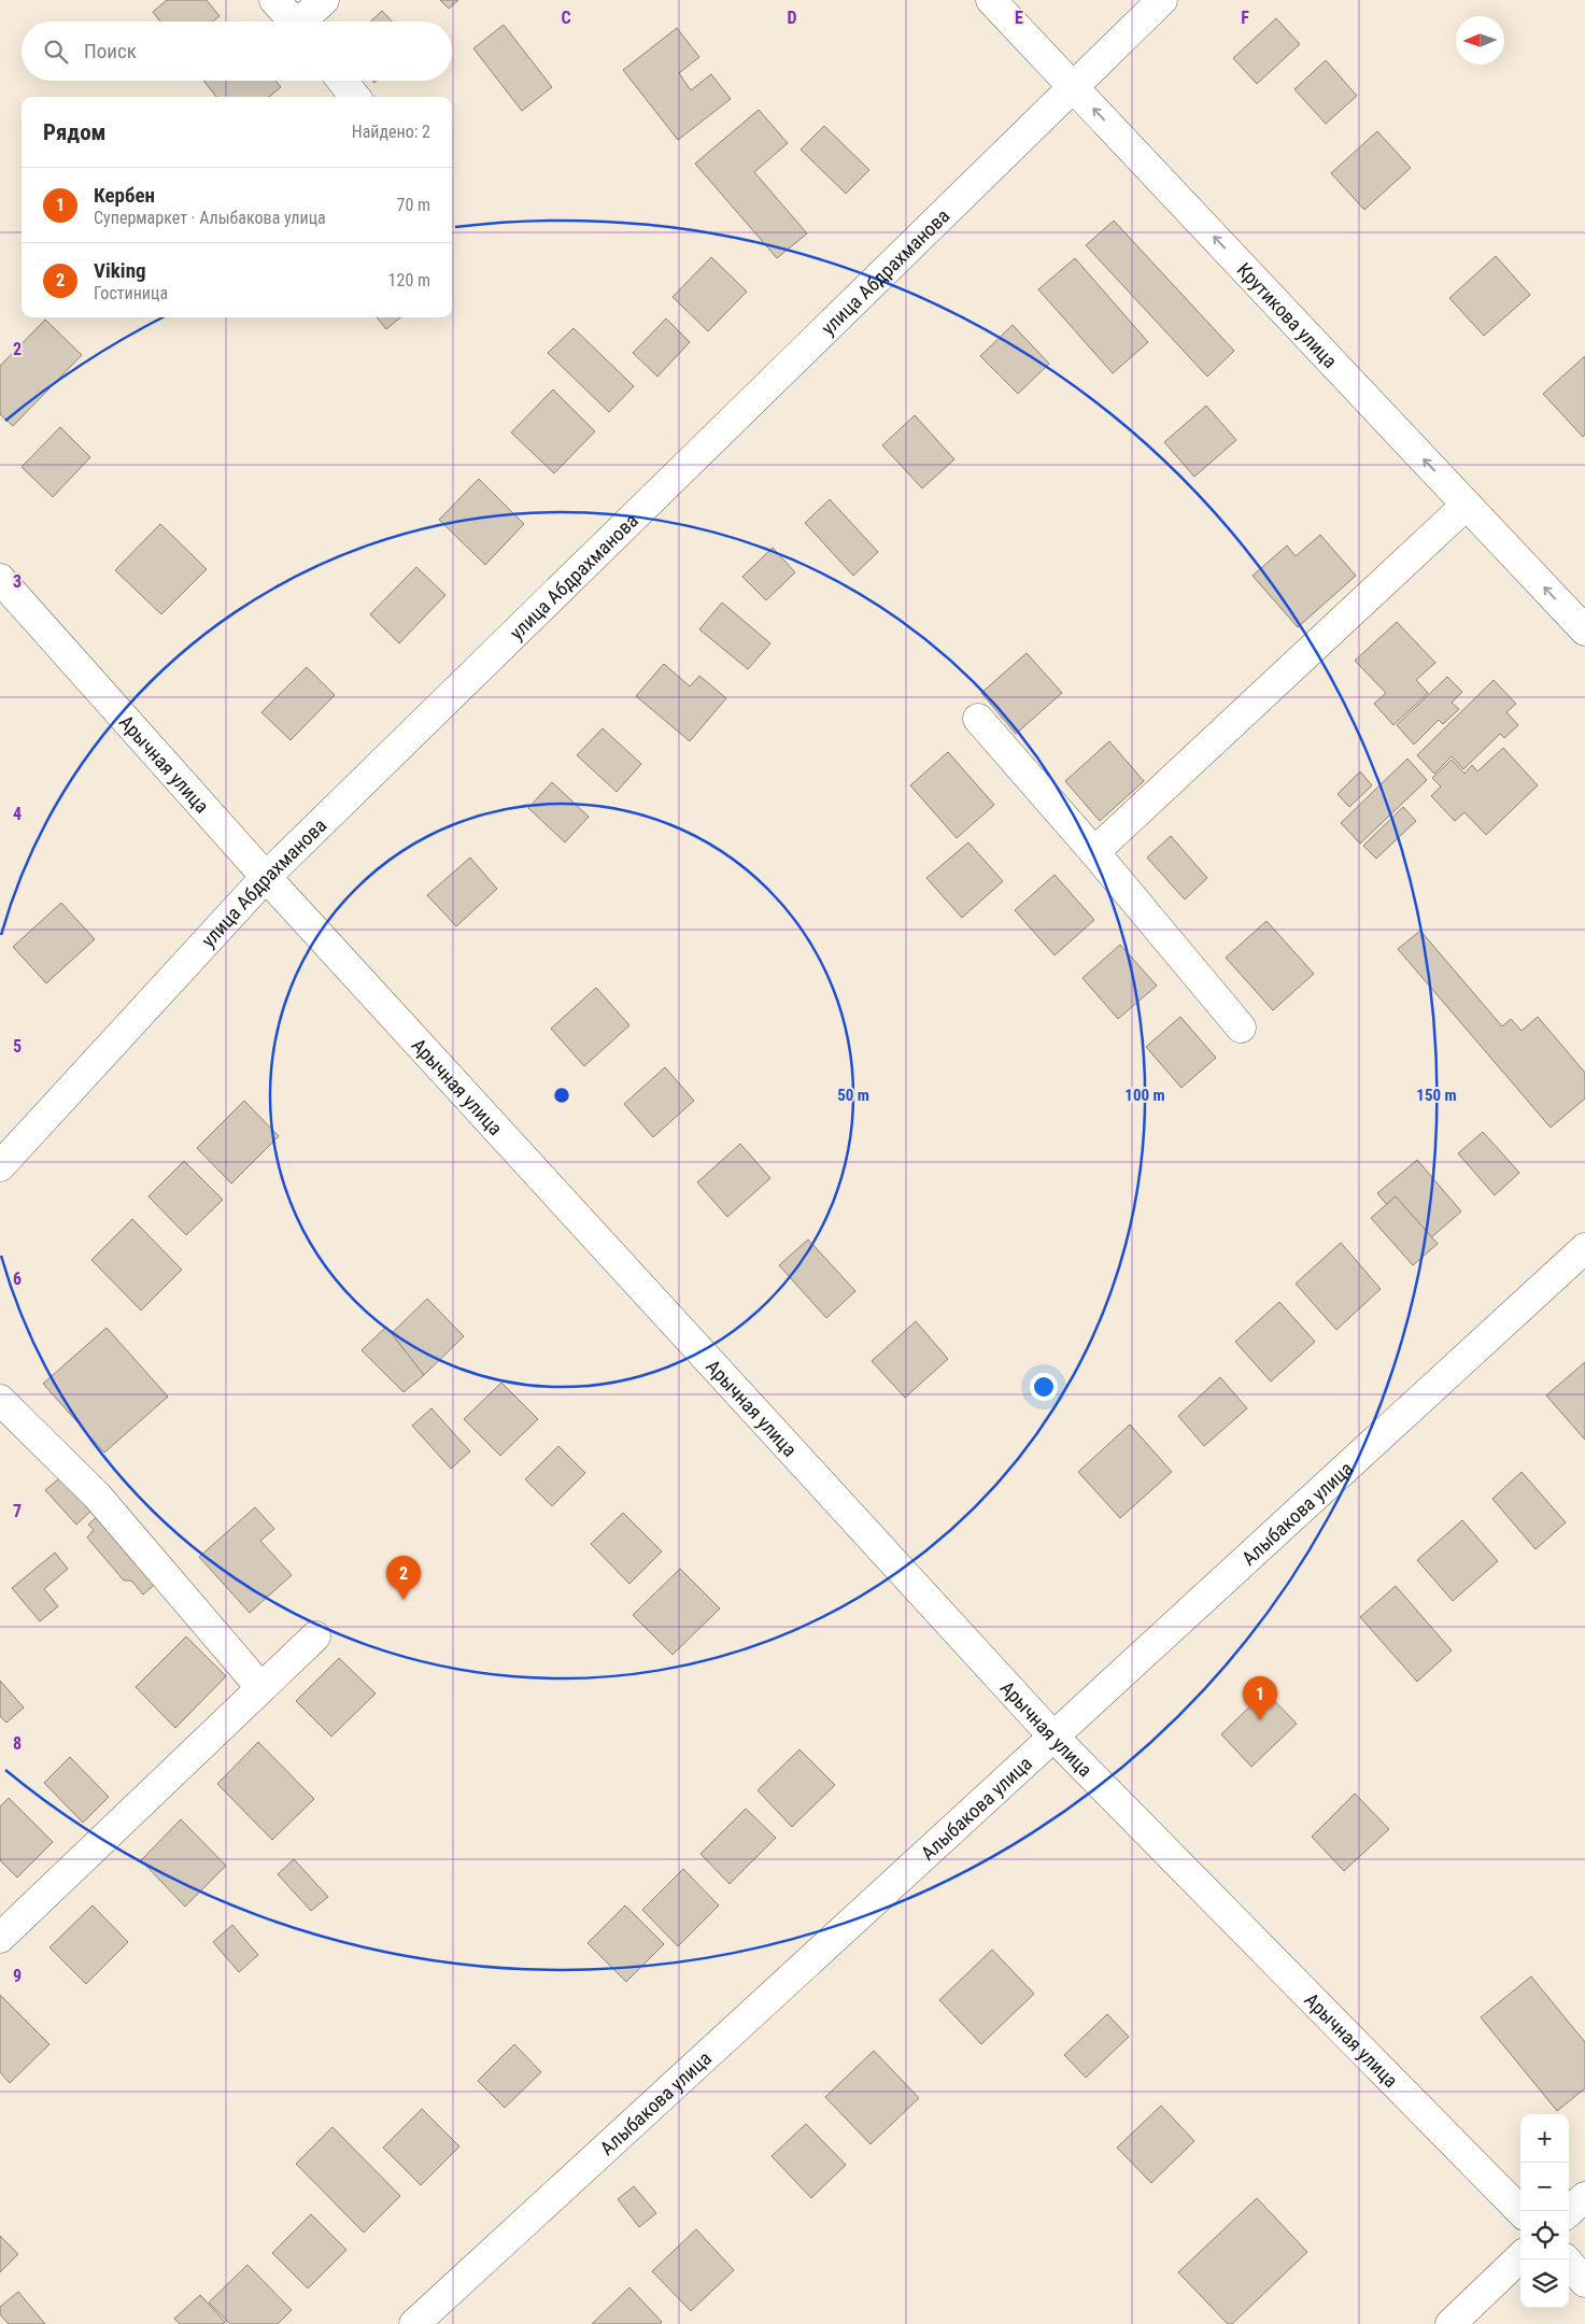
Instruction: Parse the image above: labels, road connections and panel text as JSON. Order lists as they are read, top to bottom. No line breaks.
{"streets":{"street":["улица Абдрахманова","Крутикова улица","Арычная улица","Алыбакова улица"]},"crossings":[["улица Абдрахманова","Крутикова улица"],["улица Абдрахманова","Арычная улица"],["Арычная улица","Алыбакова улица"]],"one_way":["Крутикова улица"],"north":"left","page":{"search":"Поиск","heading":["Рядом","Найдено: 2"],"list":[{"mark":"1","name":"Кербен","note":"Супермаркет · Алыбакова улица","value":"70 m"},{"mark":"2","name":"Viking","note":"Гостиница","value":"120 m"}],"pins":["2","1"],"map_buttons":["+","−"]},"grid":{"columns":["C","D","E","F"],"rows":["2","3","4","5","6","7","8","9"]},"rings":["50 m","100 m","150 m"]}
